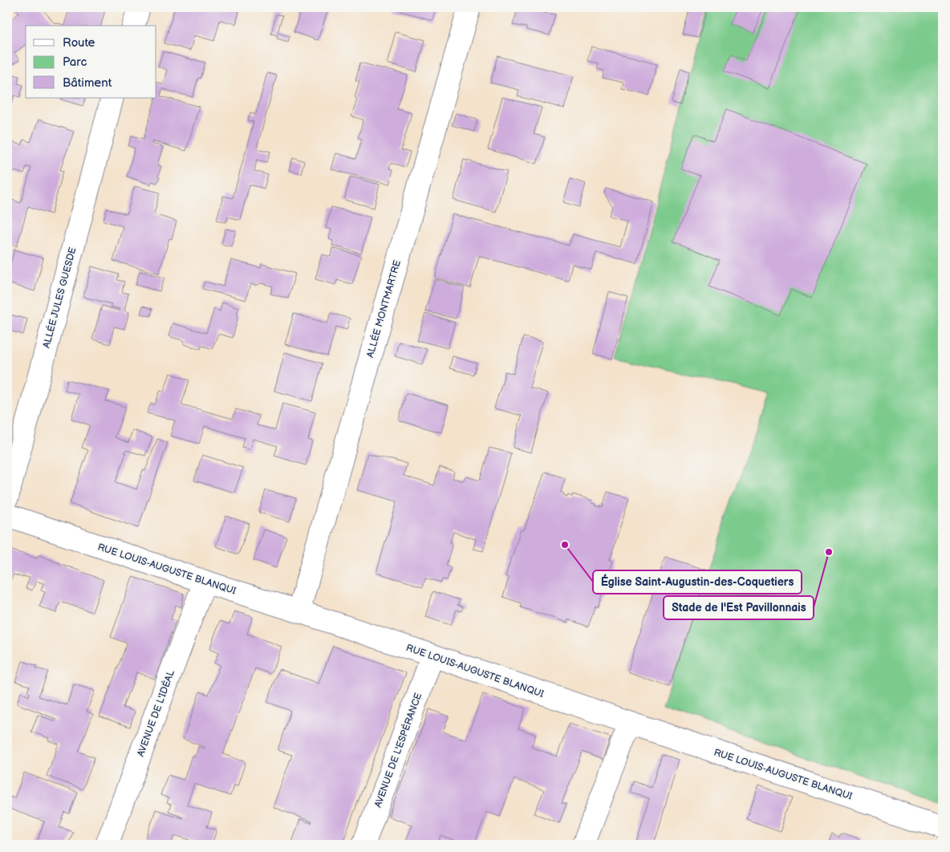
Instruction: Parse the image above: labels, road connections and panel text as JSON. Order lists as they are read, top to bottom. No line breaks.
{"streets":{"street":["ALLÉE JULES GUESDE","ALLÉE MONTMARTRE","RUE LOUIS-AUGUSTE BLANQUI","AVENUE DE L'IDÉAL","AVENUE DE L'ESPÉRANCE"]},"crossings":[["ALLÉE MONTMARTRE","RUE LOUIS-AUGUSTE BLANQUI"],["RUE LOUIS-AUGUSTE BLANQUI","AVENUE DE L'IDÉAL"],["RUE LOUIS-AUGUSTE BLANQUI","AVENUE DE L'ESPÉRANCE"]],"places":["Église Saint-Augustin-des-Coquetiers","Stade de l'Est Pavillonnais"],"legend":["Route","Parc","Bâtiment"]}
